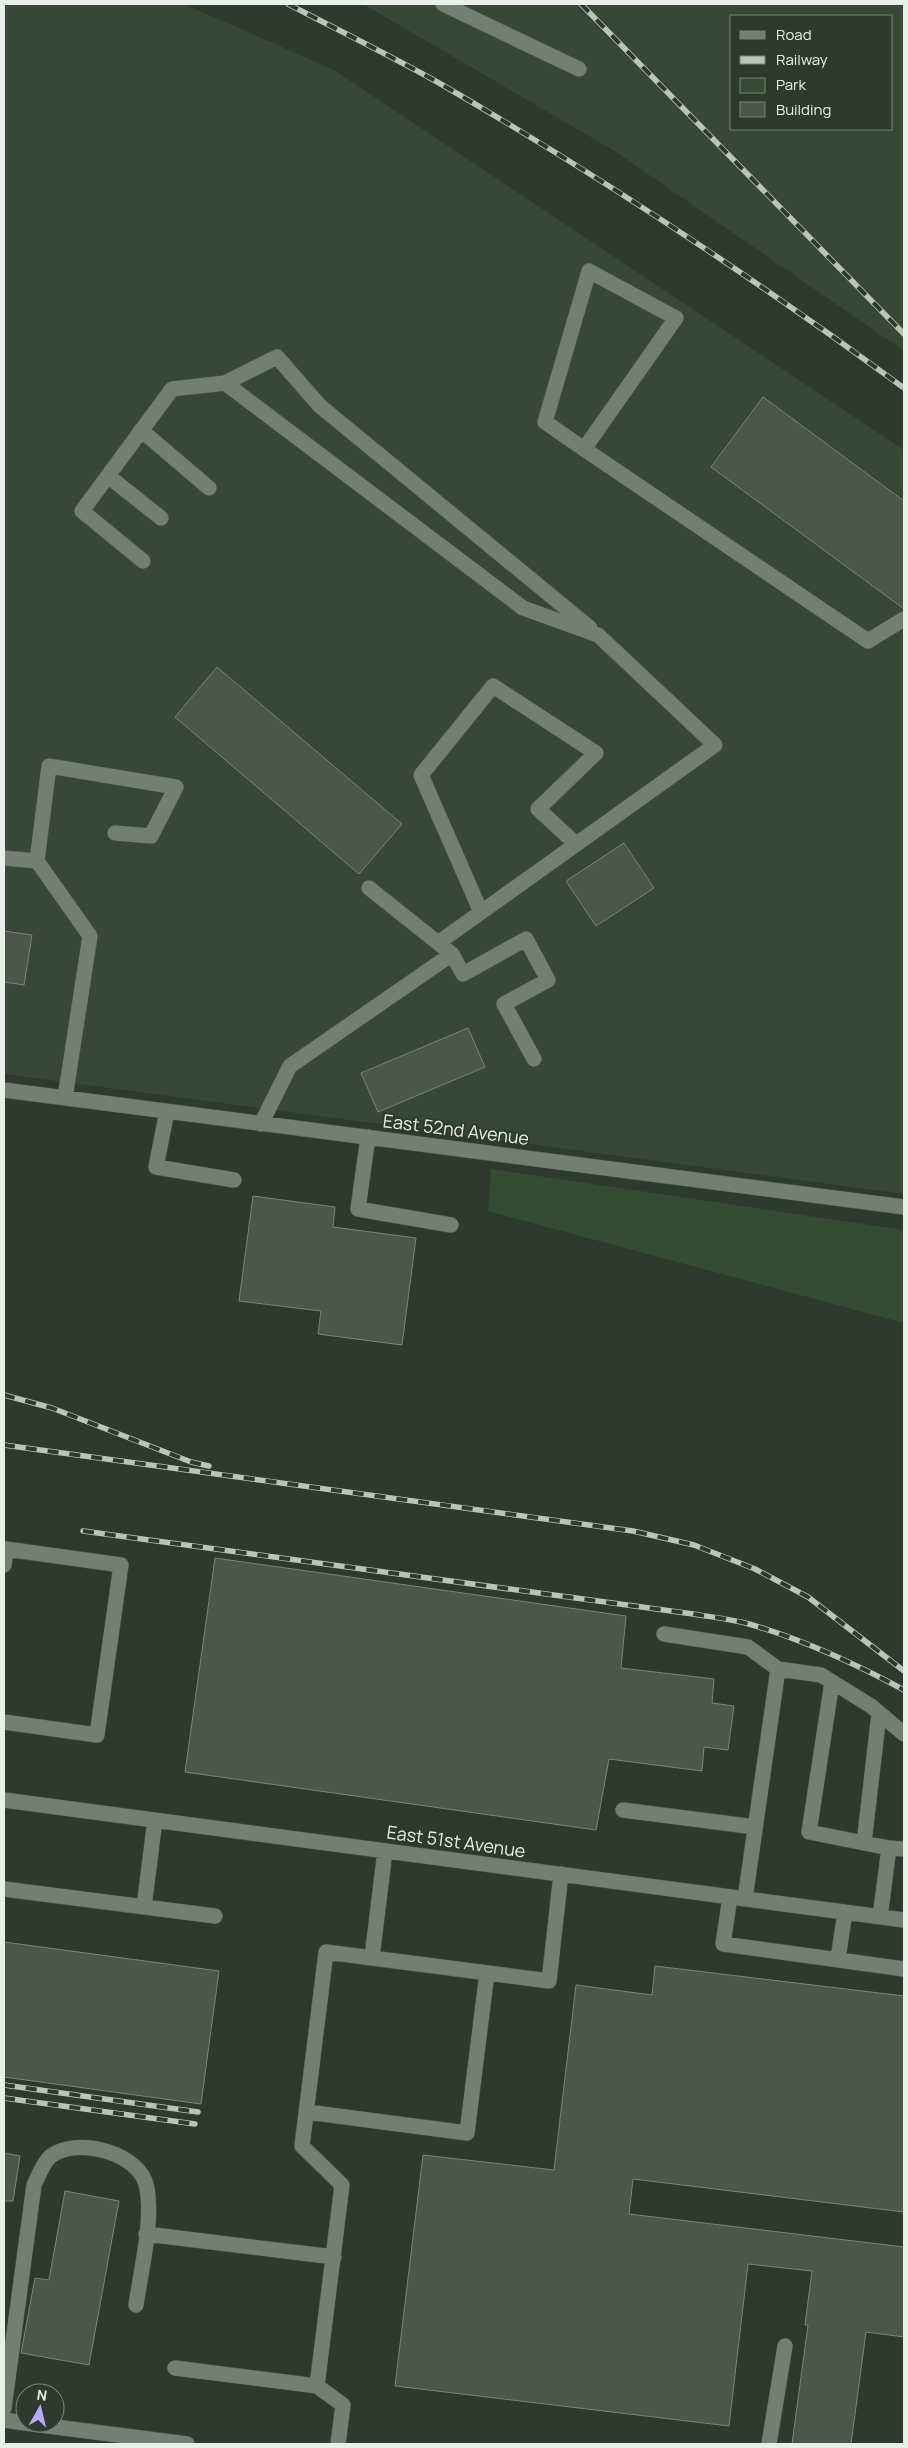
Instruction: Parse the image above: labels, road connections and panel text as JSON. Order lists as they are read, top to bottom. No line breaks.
{"streets":{"street":["East 52nd Avenue","East 51st Avenue"]},"legend":["Road","Railway","Park","Building"],"north":"top"}
